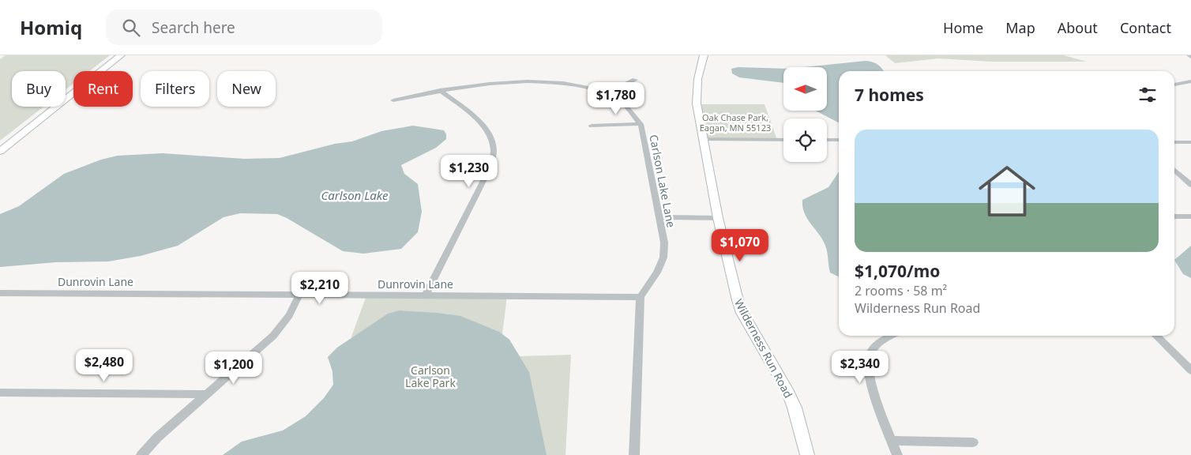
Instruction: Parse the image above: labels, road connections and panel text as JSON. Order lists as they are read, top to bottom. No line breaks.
{"streets":{"street":["Carlson Lake Lane","Dunrovin Lane","Wilderness Run Road"]},"crossings":[["Carlson Lake Lane","Dunrovin Lane"]],"water":["Carlson Lake"],"parks":["Oak Chase Park, Eagan, MN 55123","Carlson Lake Park"],"north":"left","page":{"header":"Homiq","search":"Search here","nav":["Home","Map","About","Contact"],"chip":["Buy","Rent","Filters","New"],"heading":"7 homes","price":["$1,780","$1,230","$1,070","$2,210","$2,480","$2,340","$1,200"],"list":[{"name":"$1,070/mo","note":"2 rooms · 58 m² · Wilderness Run Road"}]}}
